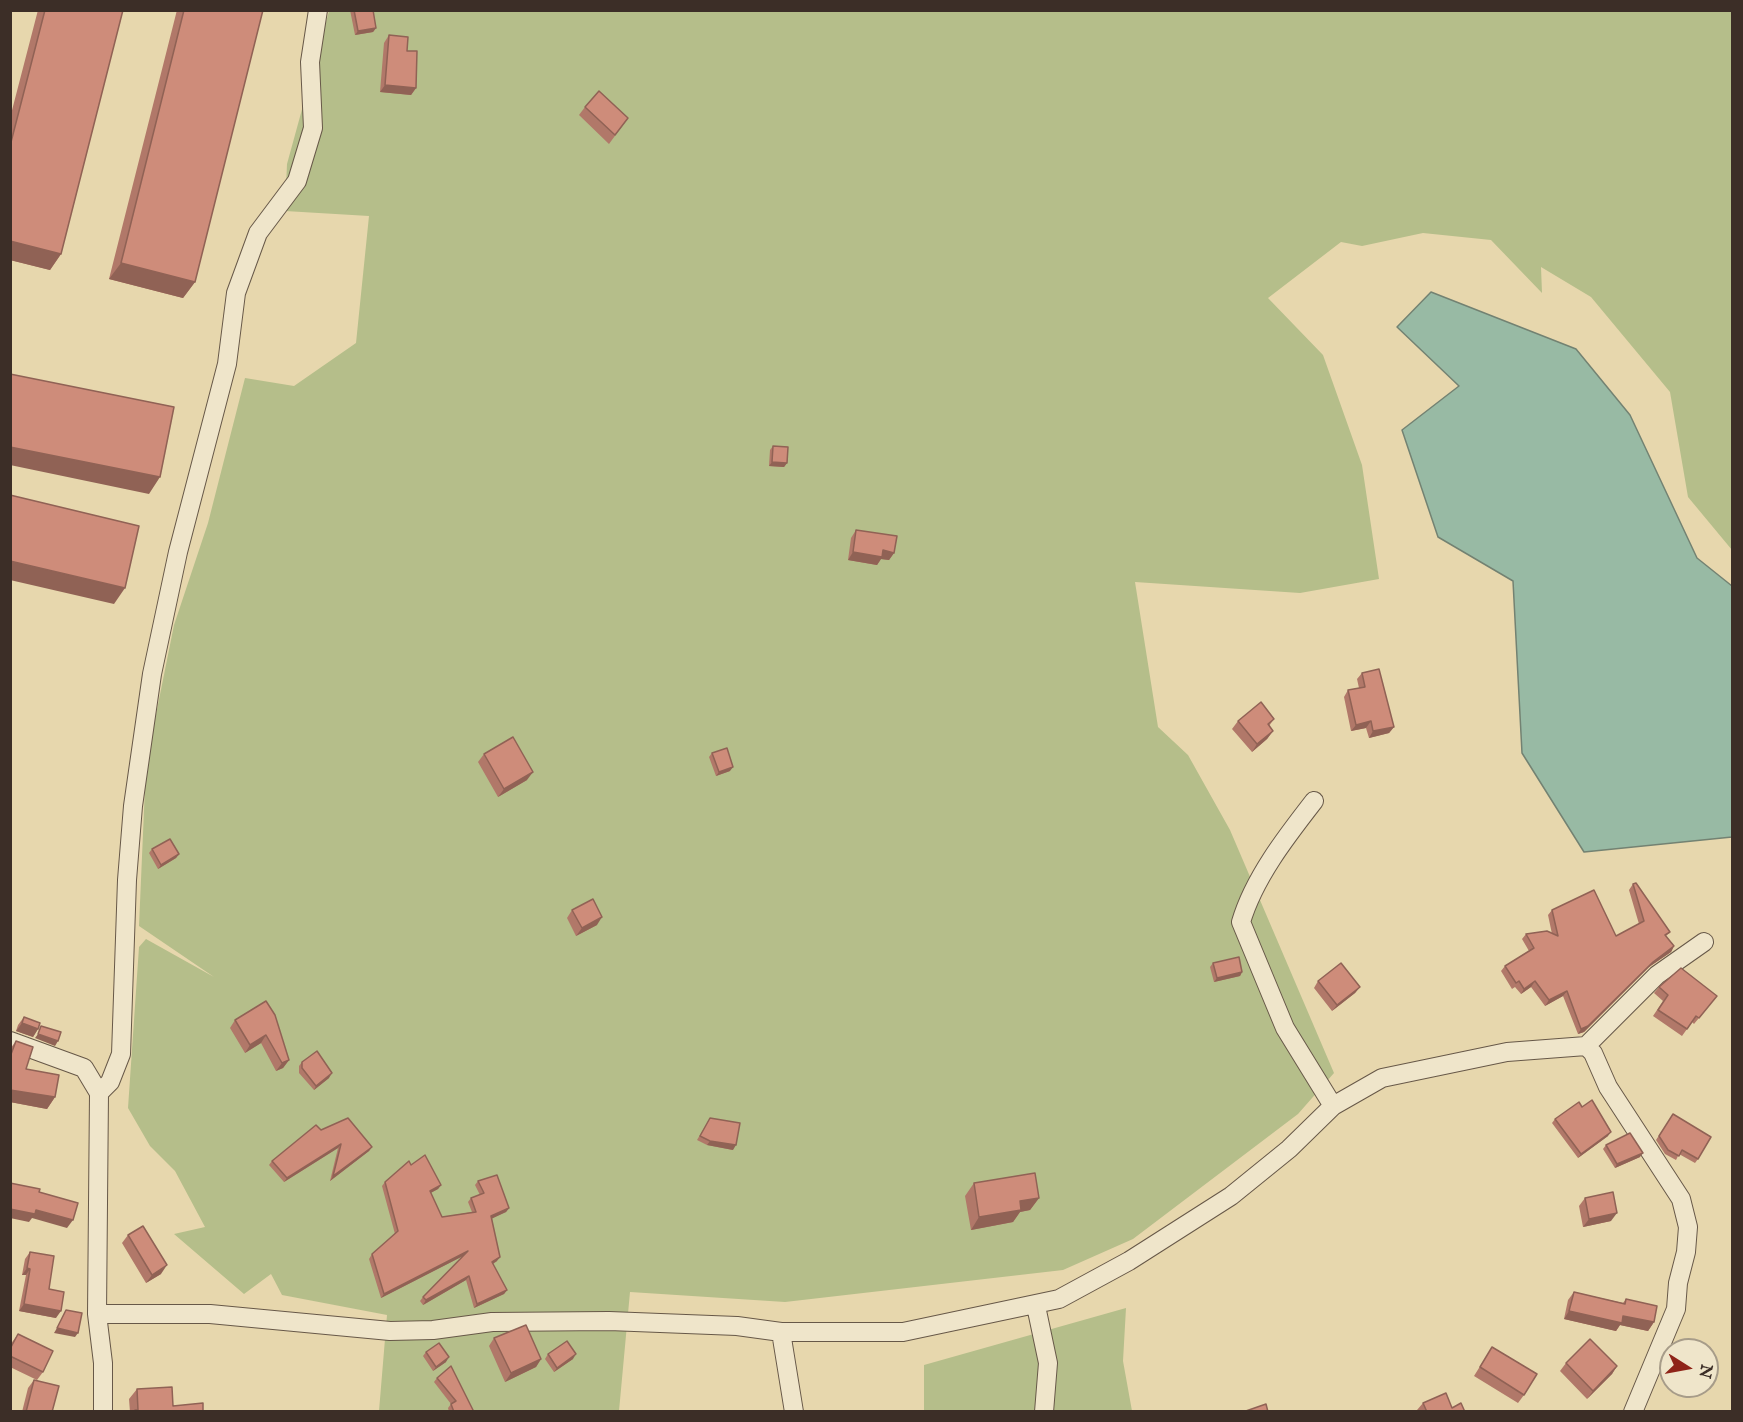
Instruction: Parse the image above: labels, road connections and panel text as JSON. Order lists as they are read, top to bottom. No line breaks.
{"north":"right"}
